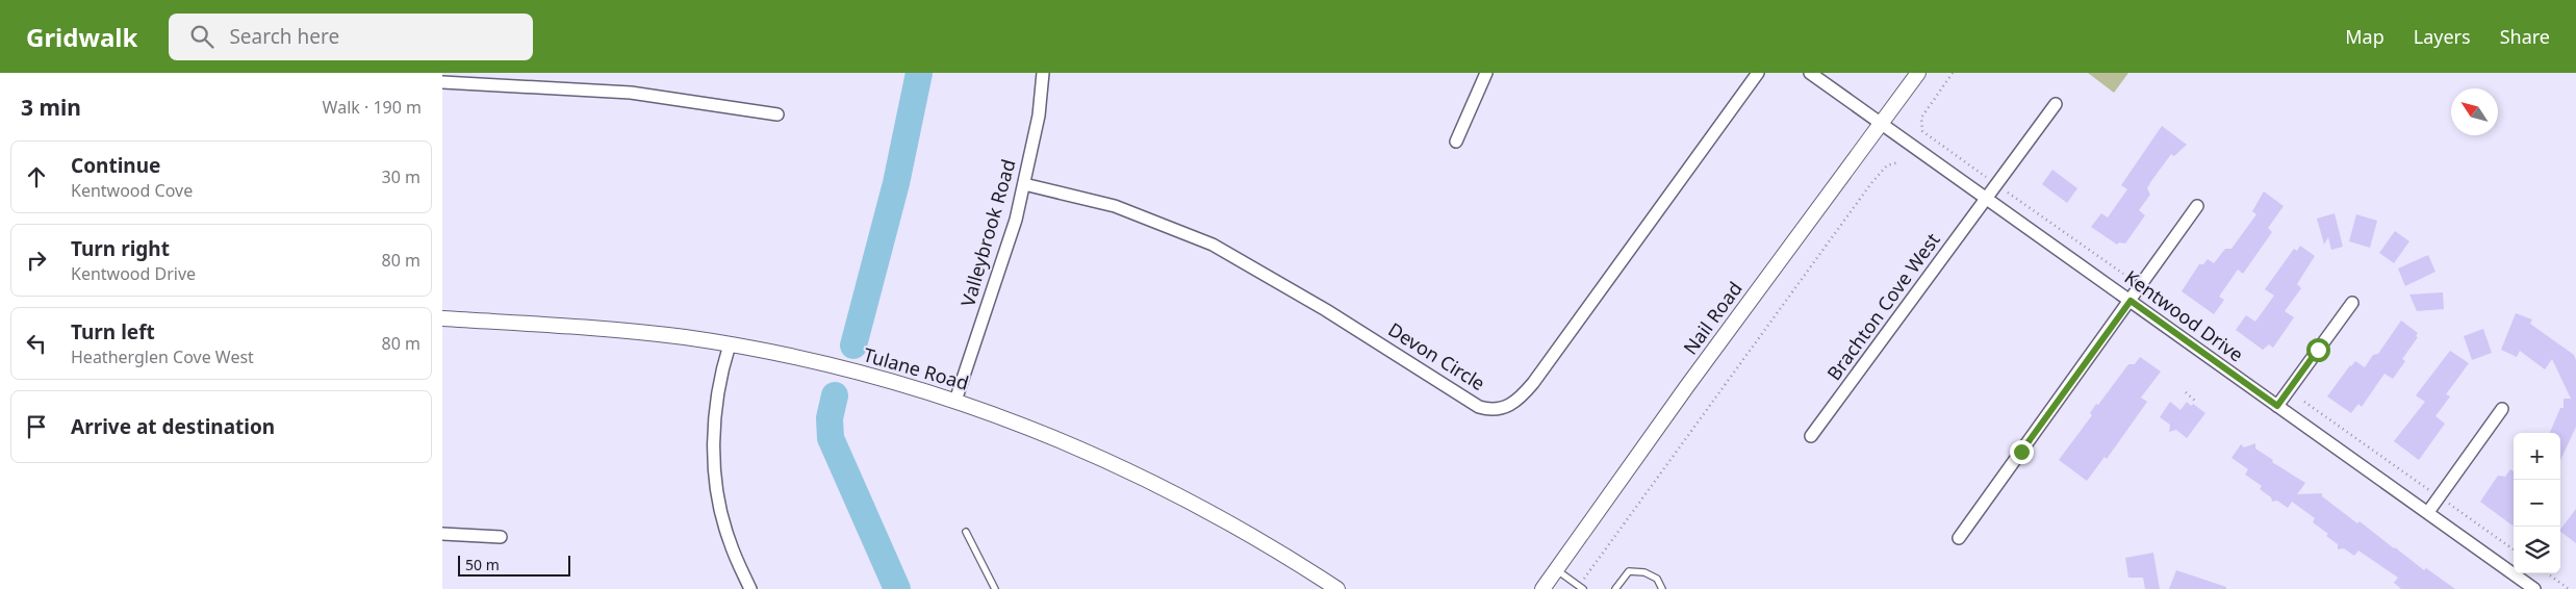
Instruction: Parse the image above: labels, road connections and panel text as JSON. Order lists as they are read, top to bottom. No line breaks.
{"streets":{"street":["Valleybrook Road","Brachton Cove West","Kentwood Drive","Nail Road","Devon Circle","Tulane Road"]},"crossings":[["Valleybrook Road","Devon Circle"],["Valleybrook Road","Tulane Road"],["Brachton Cove West","Kentwood Drive"],["Kentwood Drive","Nail Road"]],"scale_bar":"50 m","north":"top left","page":{"header":"Gridwalk","search":"Search here","nav":["Map","Layers","Share"],"heading":["3 min","Walk · 190 m"],"list":[["Continue","Kentwood Cove","30 m"],["Turn right","Kentwood Drive","80 m"],["Turn left","Heatherglen Cove West","80 m"],"Arrive at destination"],"map_buttons":["+","−"],"scale":"50 m"}}
